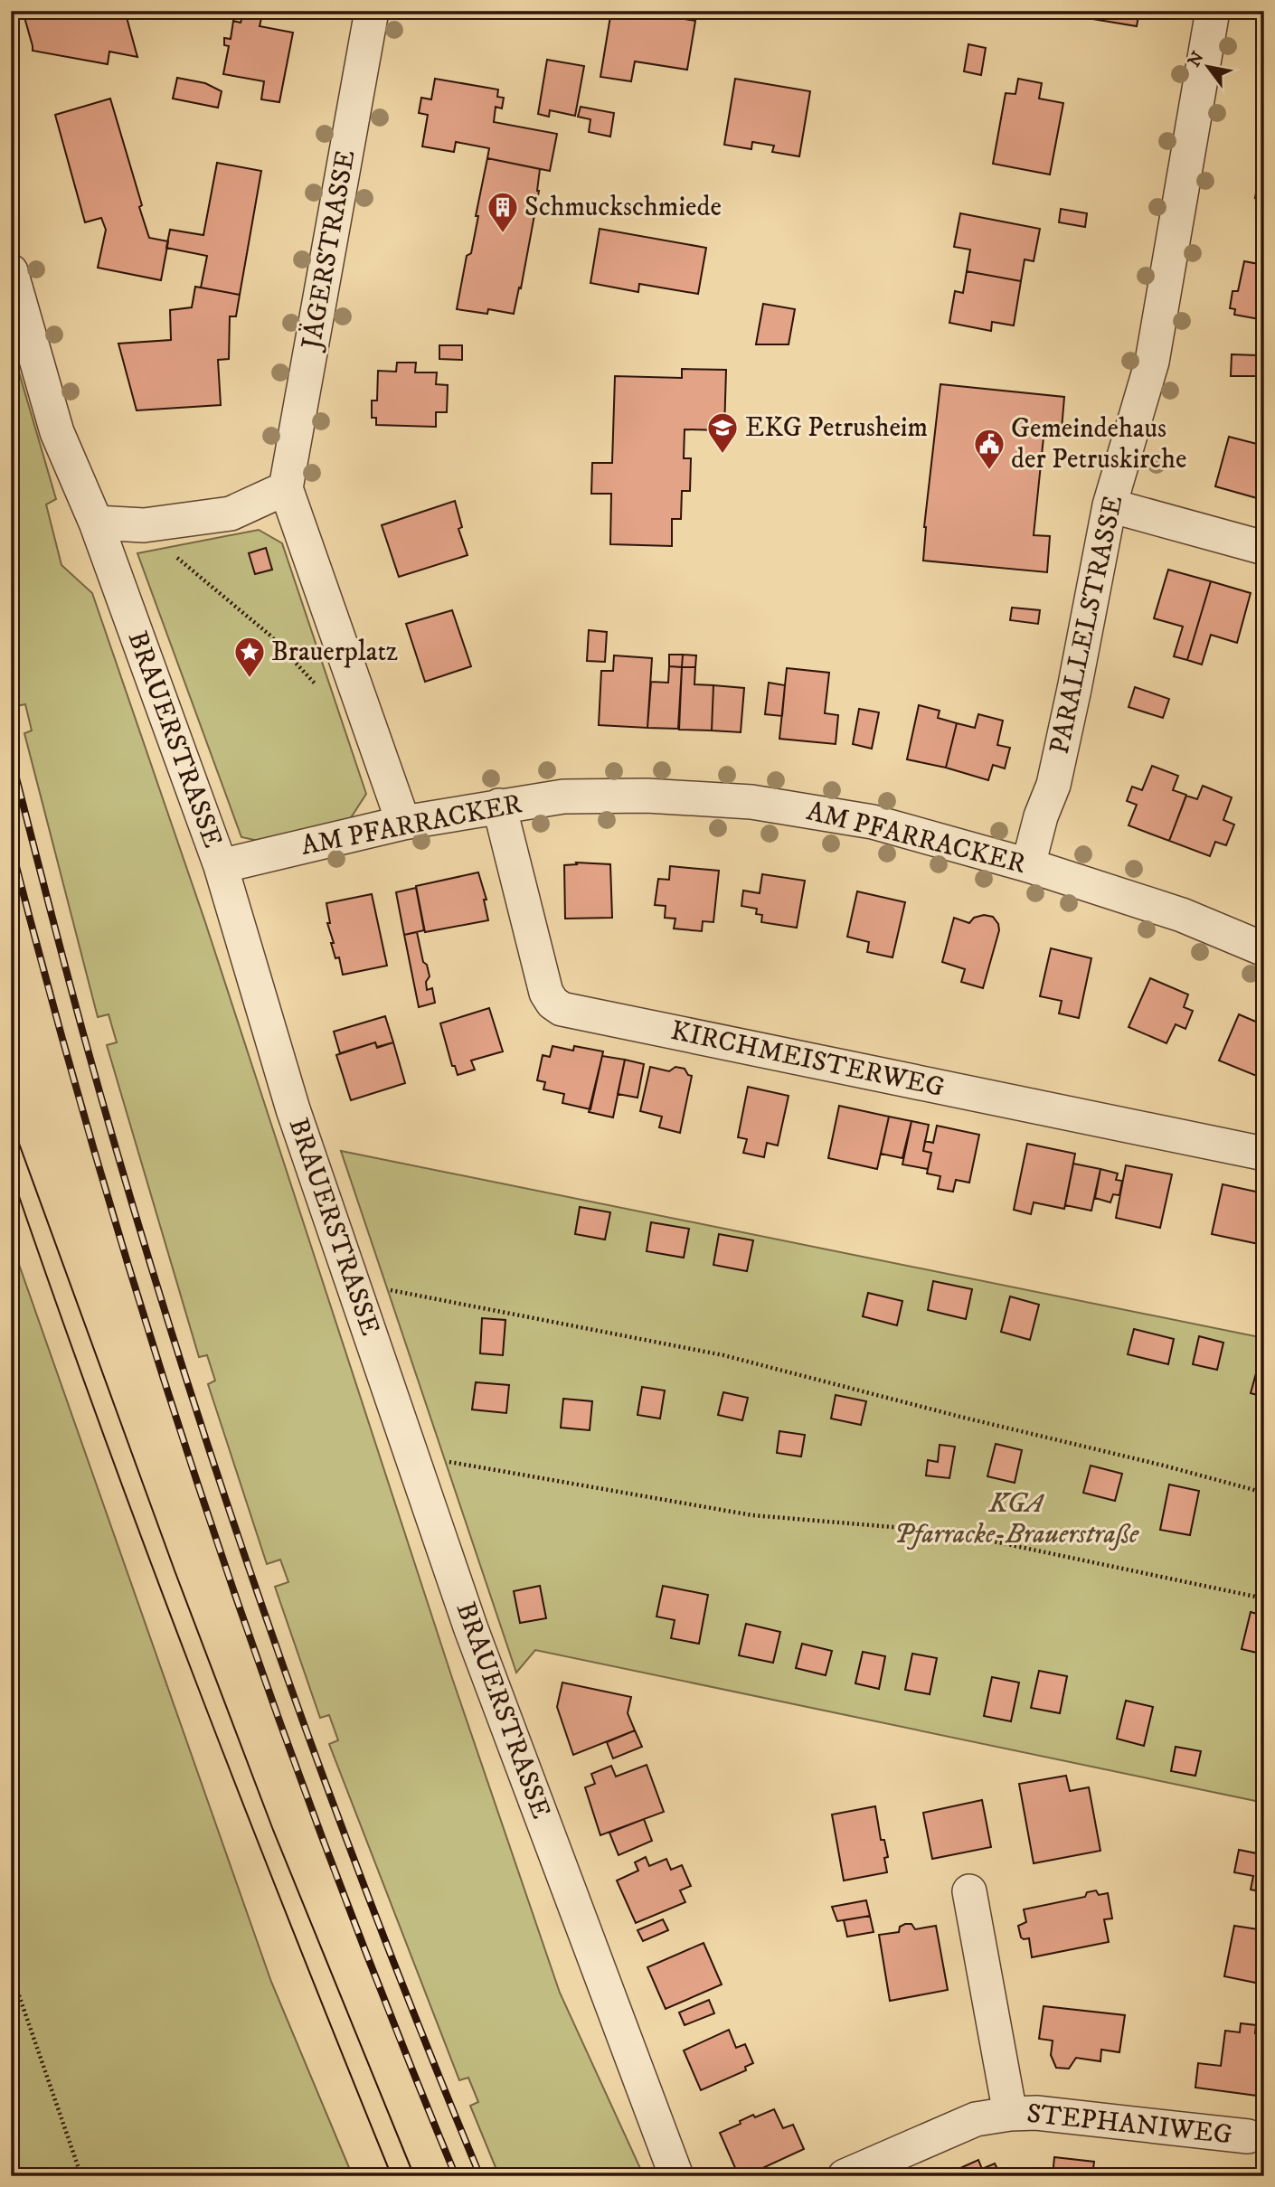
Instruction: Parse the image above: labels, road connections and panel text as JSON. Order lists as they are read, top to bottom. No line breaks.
{"streets":{"street":["JÄGERSTRASSE","PARALLELSTRASSE","BRAUERSTRASSE","AM PFARRACKER","KIRCHMEISTERWEG","STEPHANIWEG"]},"crossings":[["PARALLELSTRASSE","AM PFARRACKER"],["BRAUERSTRASSE","AM PFARRACKER"],["AM PFARRACKER","KIRCHMEISTERWEG"]],"parks":["KGA Pfarracke-Brauerstraße"],"places":{"building":["Schmuckschmiede"],"school or university":["EKG Petrusheim"],"public building":["Gemeindehaus der Petruskirche"],"place":["Brauerplatz"]},"north":"top left"}
